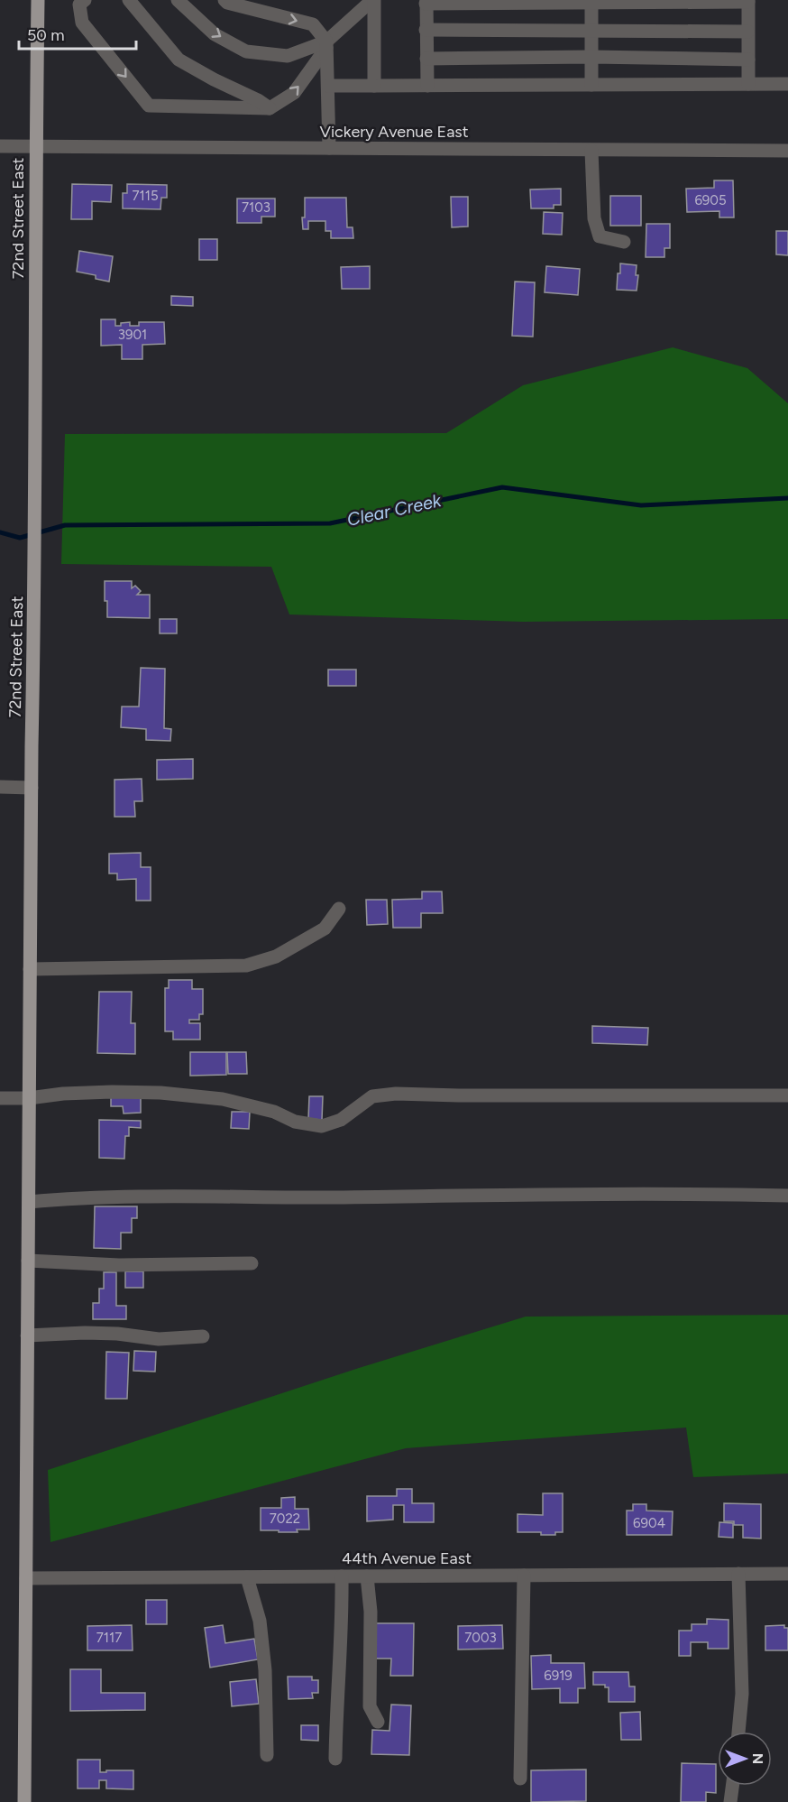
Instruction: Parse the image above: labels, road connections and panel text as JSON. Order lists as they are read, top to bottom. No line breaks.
{"streets":{"main road":["72nd Street East"],"street":["Vickery Avenue East","44th Avenue East"]},"crossings":[["Vickery Avenue East","72nd Street East"],["72nd Street East","44th Avenue East"]],"water":["Clear Creek"],"house_numbers":["7115","6905","7103","3901","7022","6904","7117","7003","6919"],"scale_bar":"50 m","north":"right"}
